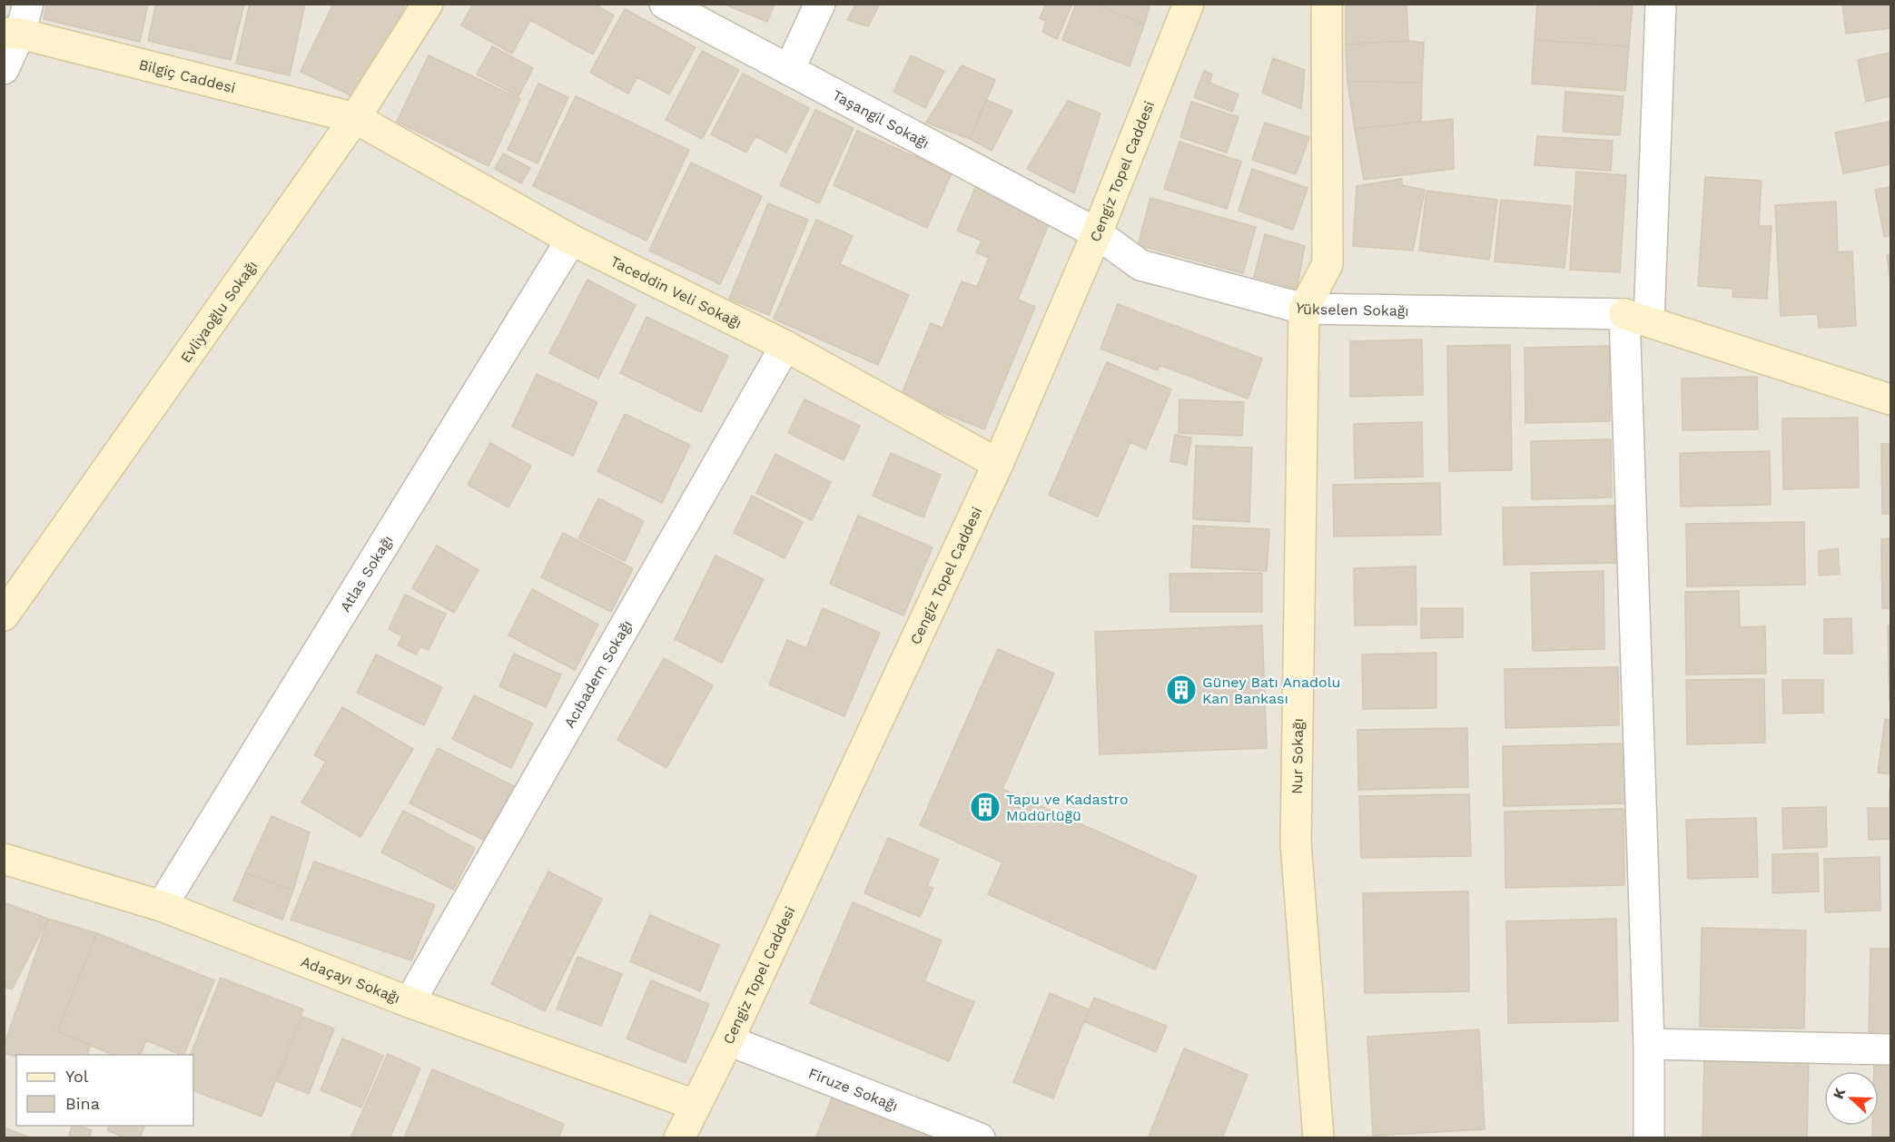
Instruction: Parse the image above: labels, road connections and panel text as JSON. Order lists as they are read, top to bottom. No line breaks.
{"streets":{"main road":["Bilgiç Caddesi","Cengiz Topel Caddesi","Taceddin Veli Sokağı","Evliyaoğlu Sokağı","Nur Sokağı","Adaçayı Sokağı"],"street":["Taşangil Sokağı","Yükselen Sokağı","Atlas Sokağı","Acıbadem Sokağı","Firuze Sokağı"]},"crossings":[["Bilgiç Caddesi","Taceddin Veli Sokağı"],["Bilgiç Caddesi","Evliyaoğlu Sokağı"],["Taşangil Sokağı","Cengiz Topel Caddesi"],["Taşangil Sokağı","Yükselen Sokağı"],["Cengiz Topel Caddesi","Taceddin Veli Sokağı"],["Cengiz Topel Caddesi","Yükselen Sokağı"],["Cengiz Topel Caddesi","Adaçayı Sokağı"],["Cengiz Topel Caddesi","Firuze Sokağı"],["Taceddin Veli Sokağı","Evliyaoğlu Sokağı"],["Taceddin Veli Sokağı","Atlas Sokağı"],["Taceddin Veli Sokağı","Acıbadem Sokağı"],["Yükselen Sokağı","Nur Sokağı"],["Atlas Sokağı","Adaçayı Sokağı"],["Acıbadem Sokağı","Adaçayı Sokağı"]],"places":{"building":["Güney Batı Anadolu Kan Bankası","Tapu ve Kadastro Müdürlüğü"]},"legend":["Yol","Bina"],"north":"left"}
